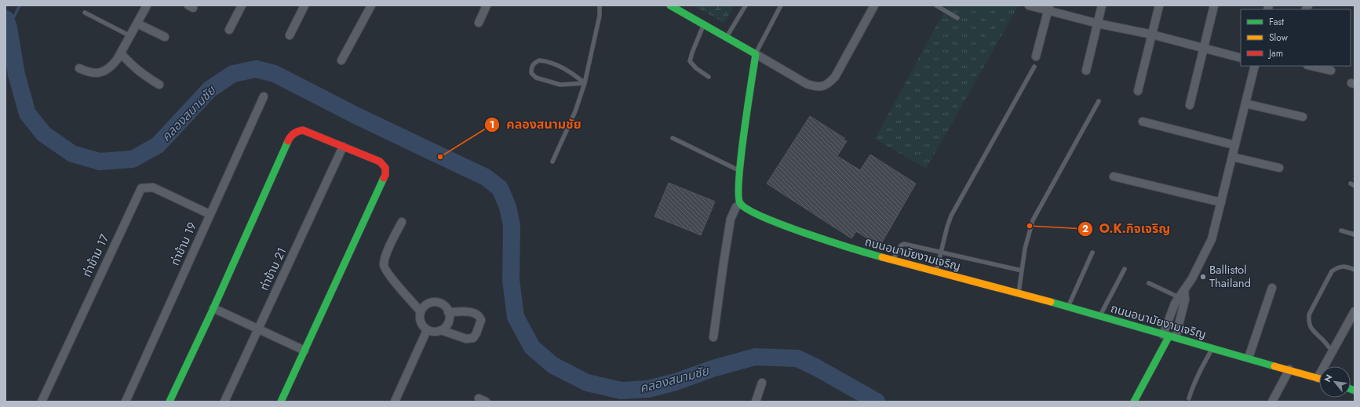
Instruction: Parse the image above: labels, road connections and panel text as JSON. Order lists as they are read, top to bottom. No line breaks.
{"streets":{"street":["ท่าข้าม 19","ถนนอนามัยงามเจริญ","ท่าข้าม 17","ท่าข้าม 21"]},"crossings":[["ท่าข้าม 19","ท่าข้าม 17"]],"water":["คลองสนามชัย"],"places":["คลองสนามชัย","O.K.กิจเจริญ","Ballistol Thailand"],"legend":["Fast","Slow","Jam"],"north":"top left"}
